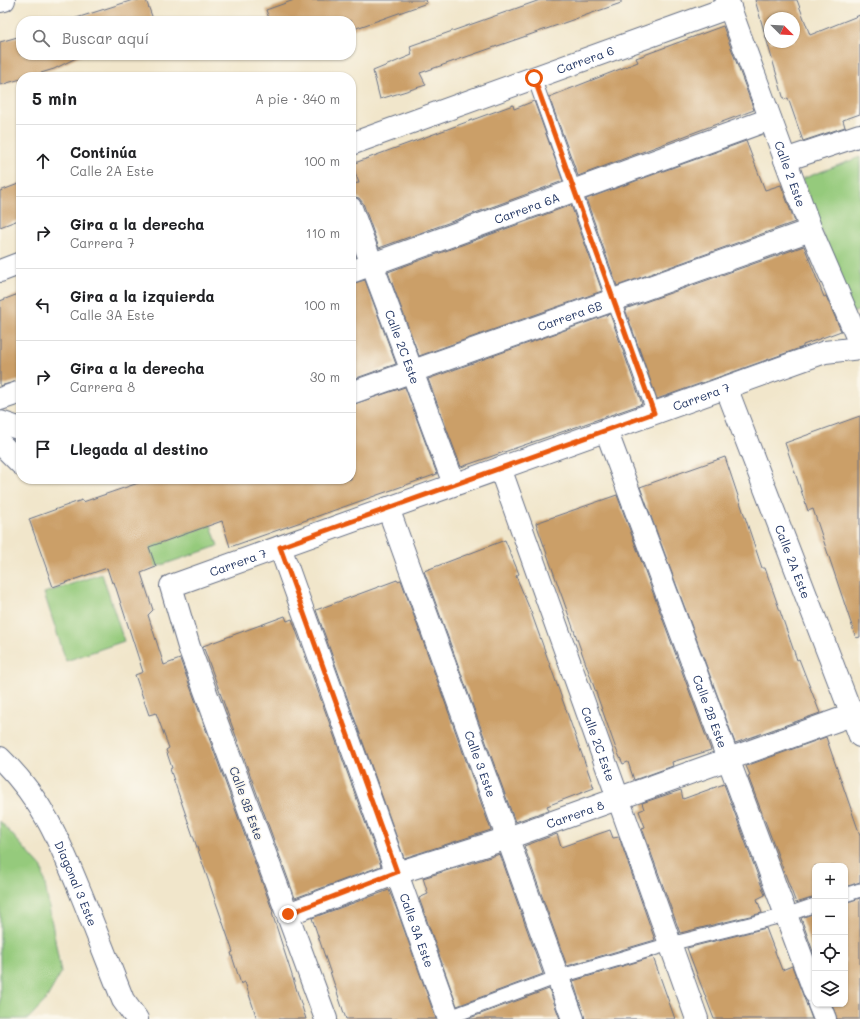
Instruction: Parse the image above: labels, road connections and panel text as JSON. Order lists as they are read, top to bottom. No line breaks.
{"streets":{"street":["Carrera 6","Calle 2 Este","Carrera 6A","Carrera 6B","Calle 2C Este","Carrera 7","Calle 2A Este","Calle 2B Este","Calle 3 Este","Calle 3B Este","Carrera 8","Diagonal 3 Este","Calle 3A Este"]},"crossings":[["Carrera 6","Calle 2 Este"],["Calle 2 Este","Carrera 6A"],["Calle 2 Este","Carrera 6B"],["Calle 2 Este","Carrera 7"],["Carrera 6A","Calle 2C Este"],["Carrera 6B","Calle 2C Este"],["Calle 2C Este","Carrera 7"],["Calle 2C Este","Carrera 8"],["Carrera 7","Calle 2A Este"],["Carrera 7","Calle 2B Este"],["Carrera 7","Calle 3 Este"],["Carrera 7","Calle 3B Este"],["Carrera 7","Calle 3A Este"],["Calle 2A Este","Carrera 8"],["Calle 2B Este","Carrera 8"],["Calle 3 Este","Carrera 8"],["Calle 3B Este","Carrera 8"],["Carrera 8","Calle 3A Este"]],"north":"bottom right","page":{"search":"Buscar aquí","heading":["5 min","A pie · 340 m"],"list":[["Continúa","Calle 2A Este","100 m"],["Gira a la derecha","Carrera 7","110 m"],["Gira a la izquierda","Calle 3A Este","100 m"],["Gira a la derecha","Carrera 8","30 m"],"Llegada al destino"],"map_buttons":["+","−"]}}
